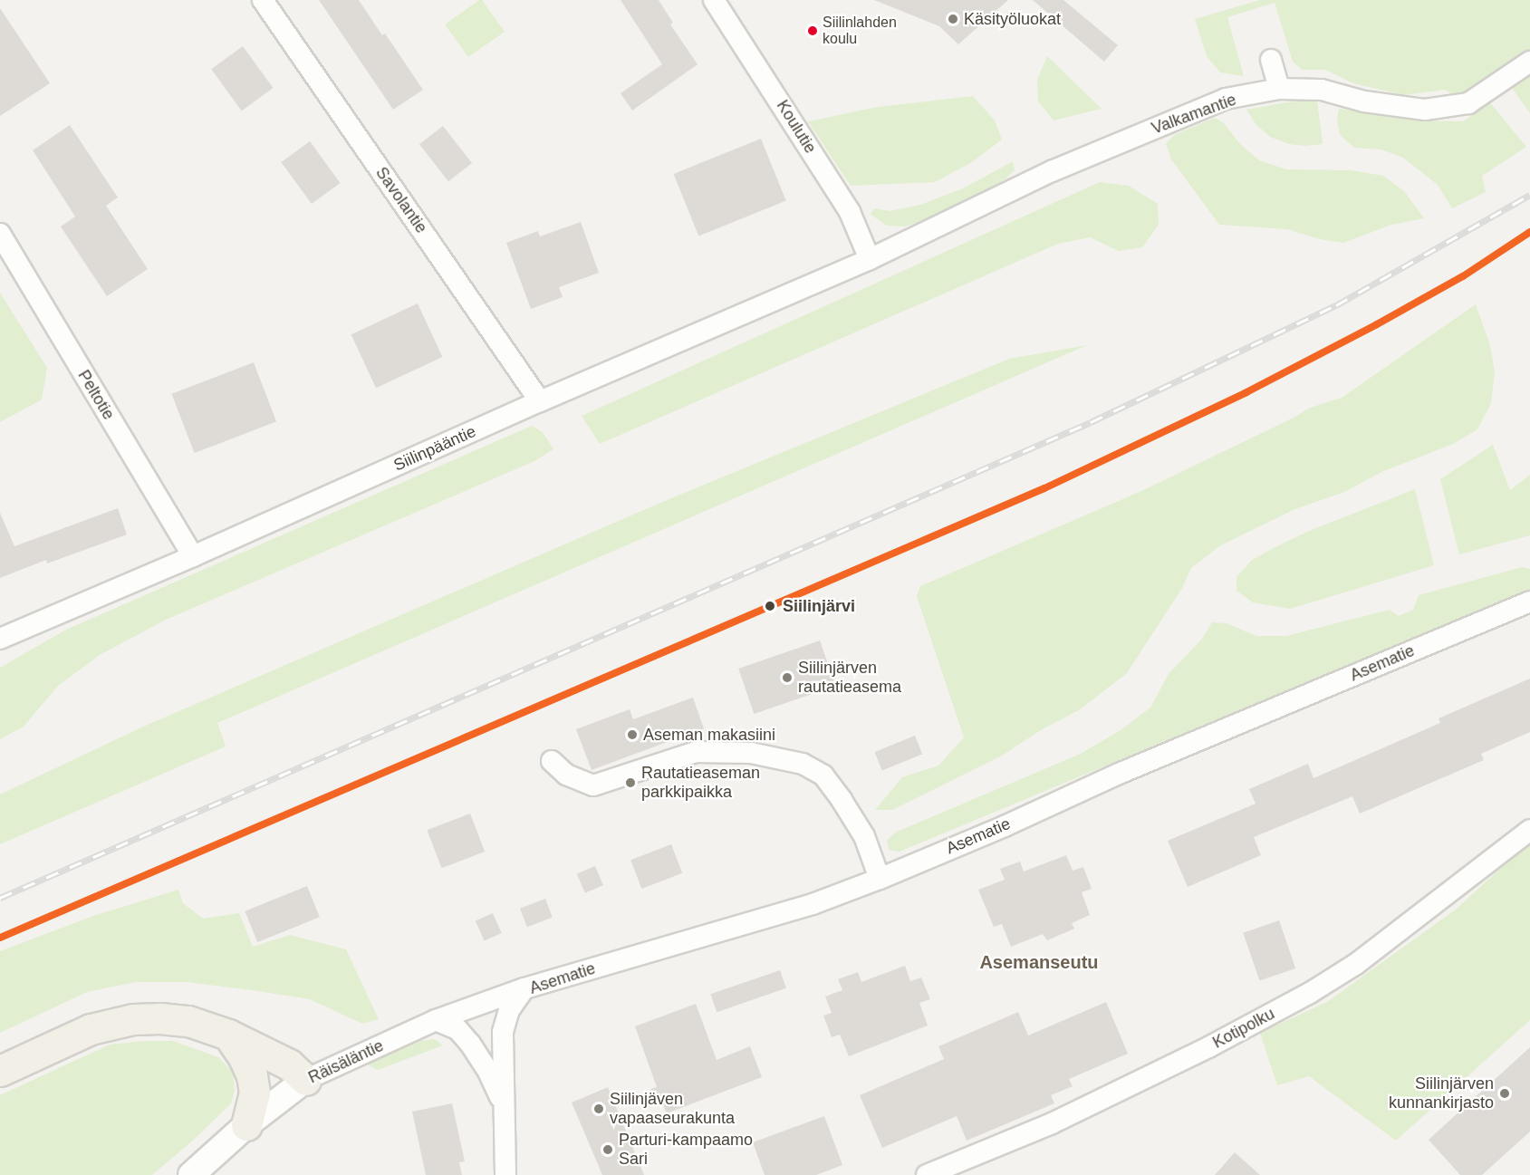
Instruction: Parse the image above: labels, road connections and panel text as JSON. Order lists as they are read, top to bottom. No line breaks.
{"streets":{"street":["Valkamantie","Koulutie","Savolantie","Peltotie","Siilinpääntie","Asematie","Kotipolku","Räisäläntie"]},"crossings":[["Valkamantie","Koulutie"],["Valkamantie","Siilinpääntie"],["Koulutie","Siilinpääntie"],["Savolantie","Siilinpääntie"],["Peltotie","Siilinpääntie"],["Asematie","Räisäläntie"]],"districts":["Asemanseutu"],"places":["Käsityöluokat","Siilinlahden koulu","Siilinjärvi","Siilinjärven rautatieasema","Aseman makasiini","Rautatieaseman parkkipaikka","Siilinjärven kunnankirjasto","Siilinjäven vapaaseurakunta","Parturi-kampaamo Sari"]}
